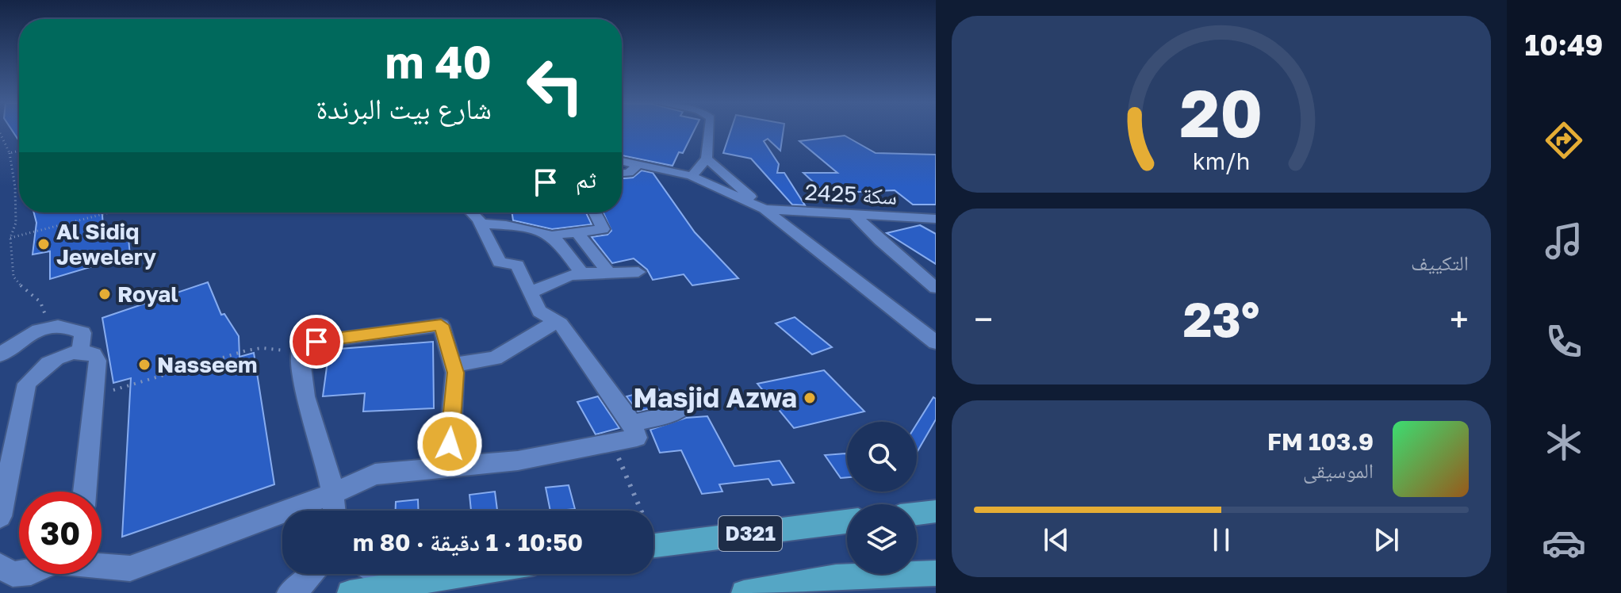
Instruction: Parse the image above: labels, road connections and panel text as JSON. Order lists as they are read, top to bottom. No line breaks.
{"streets":{"main road":["D321"],"street":["سكة 2425"]},"places":["Al Sidiq Jewelery","Royal","Nasseem","Masjid Azwa"],"page":{"tabs":"10:49","turn":["40 m","شارع بيت البرندة"],"then":"ثم","tile":"التكييف","heat":["−","23°","+"],"song":["103.9 FM","الموسيقى"],"limit":"30","trip":"10:50 · 1 دقيقة · 80 m","gauge":["20","km/h"]}}
